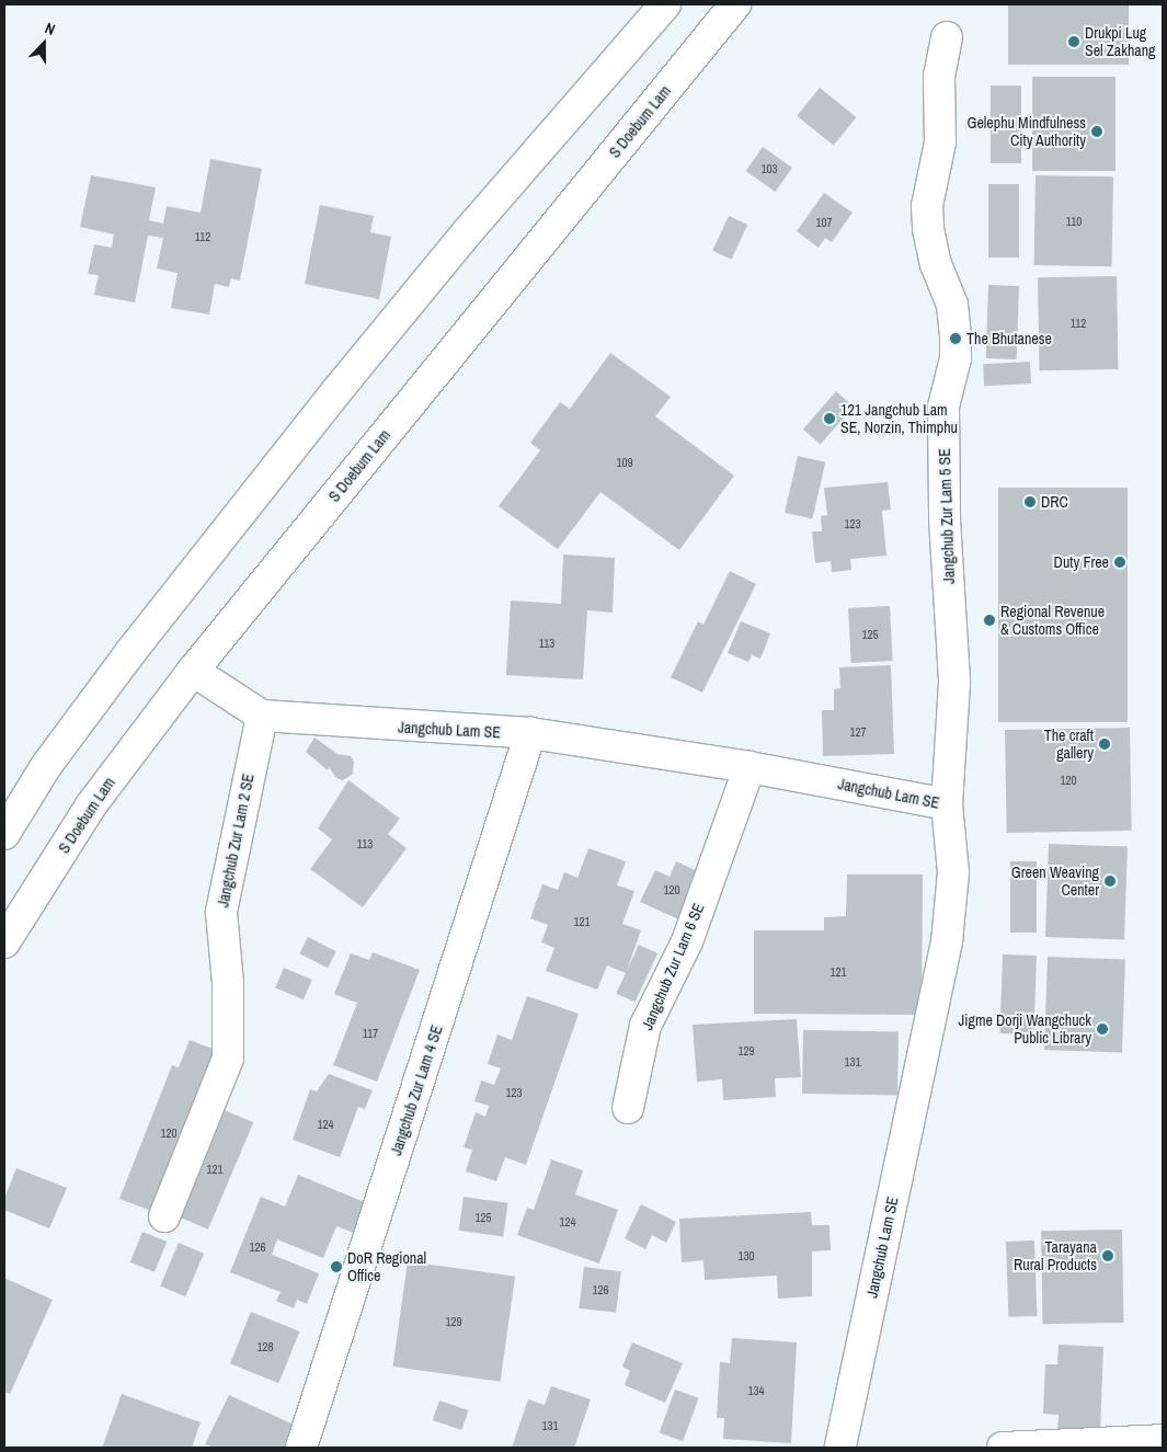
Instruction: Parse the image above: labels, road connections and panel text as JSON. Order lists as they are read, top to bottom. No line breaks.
{"streets":{"street":["S Doebum Lam","Jangchub Zur Lam 5 SE","Jangchub Lam SE","Jangchub Zur Lam 2 SE","Jangchub Zur Lam 6 SE","Jangchub Zur Lam 4 SE"]},"crossings":[["S Doebum Lam","Jangchub Lam SE"],["Jangchub Zur Lam 5 SE","Jangchub Lam SE"],["Jangchub Lam SE","Jangchub Zur Lam 2 SE"],["Jangchub Lam SE","Jangchub Zur Lam 6 SE"],["Jangchub Lam SE","Jangchub Zur Lam 4 SE"]],"places":["Drukpi Lug Sel Zakhang","Gelephu Mindfulness City Authority","The Bhutanese","121 Jangchub Lam SE, Norzin, Thimphu","DRC","Duty Free","Regional Revenue & Customs Office","The craft gallery","Green Weaving Center","Jigme Dorji Wangchuck Public Library","Tarayana Rural Products","DoR Regional Office"],"house_numbers":["103","110","107","112","112","109","123","125","113","127","120","113","120","121","121","117","129","131","123","124","120","121","125","124","126","130","126","129","128","134","131"],"north":"top"}
